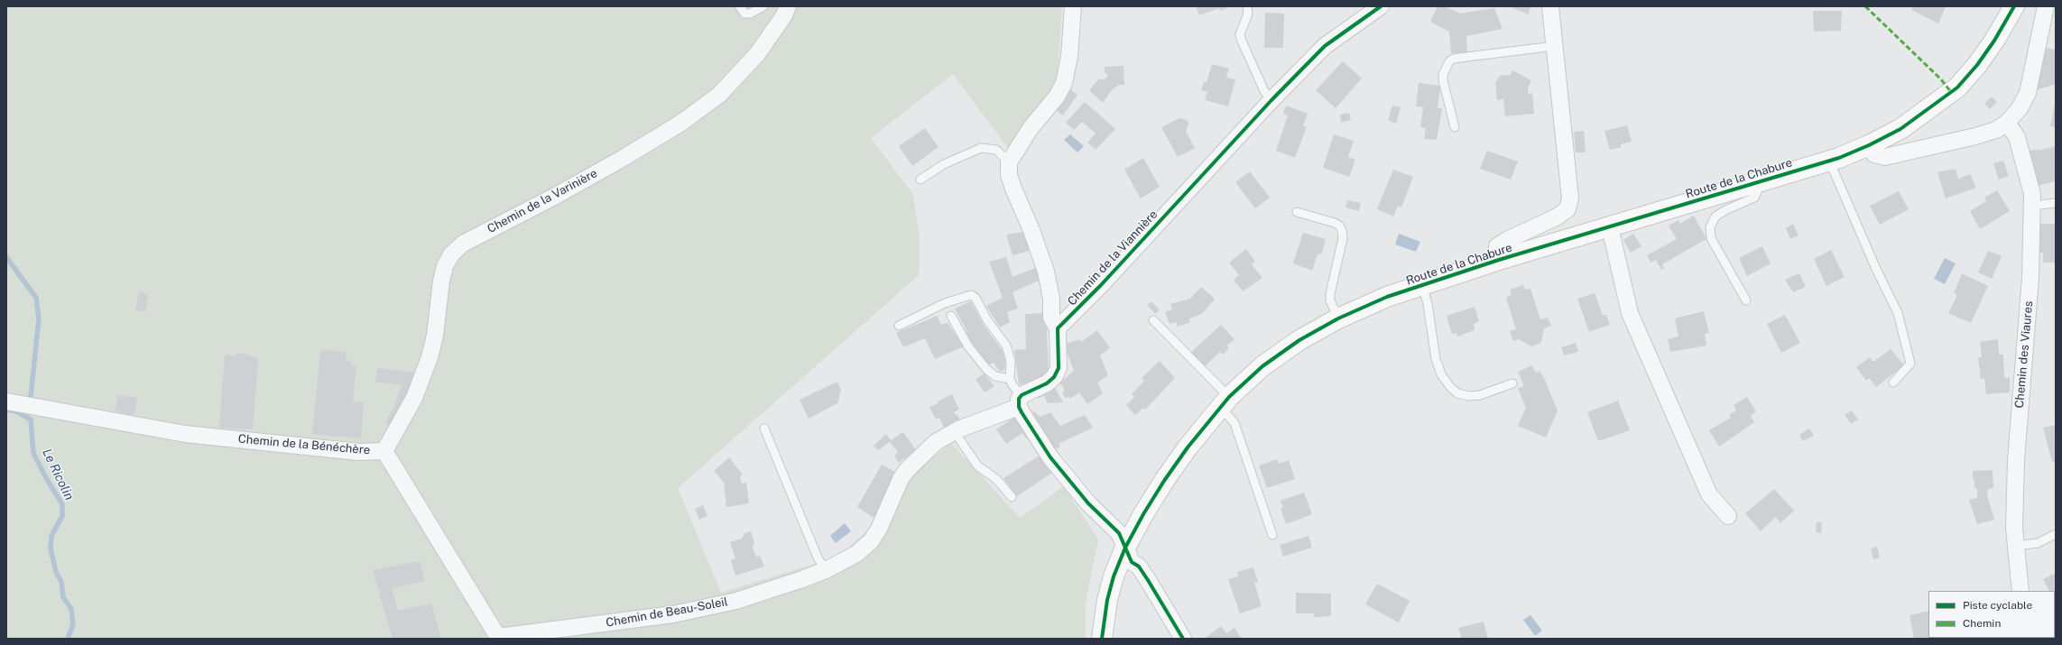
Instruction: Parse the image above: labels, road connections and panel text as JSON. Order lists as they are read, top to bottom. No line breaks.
{"streets":{"main road":["Route de la Chabure"],"street":["Chemin de la Varinière","Chemin de la Viannière","Chemin des Viaures","Chemin de la Bénéchère","Chemin de Beau-Soleil"]},"crossings":[["Chemin de la Varinière","Chemin de la Bénéchère"],["Chemin de la Bénéchère","Chemin de Beau-Soleil"]],"water":["Le Ricolin"],"legend":["Piste cyclable","Chemin"]}
